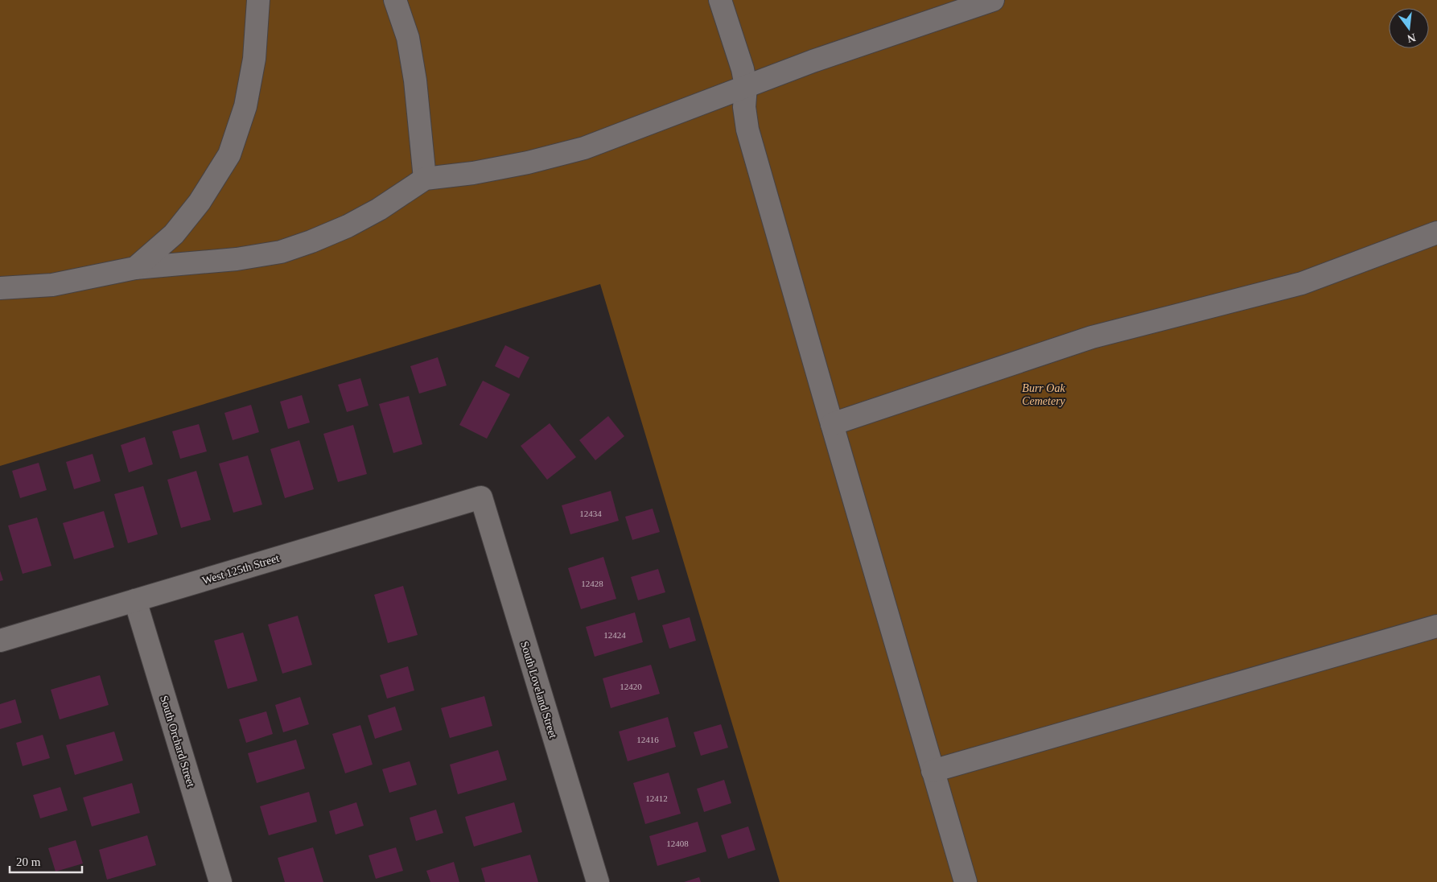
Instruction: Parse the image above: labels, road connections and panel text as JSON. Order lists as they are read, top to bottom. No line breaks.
{"streets":{"street":["West 125th Street","South Loveland Street","South Orchard Street"]},"crossings":[["West 125th Street","South Loveland Street"],["West 125th Street","South Orchard Street"]],"parks":["Burr Oak Cemetery"],"house_numbers":["12434","12428","12424","12420","12416","12412","12408"],"scale_bar":"20 m","north":"bottom"}
